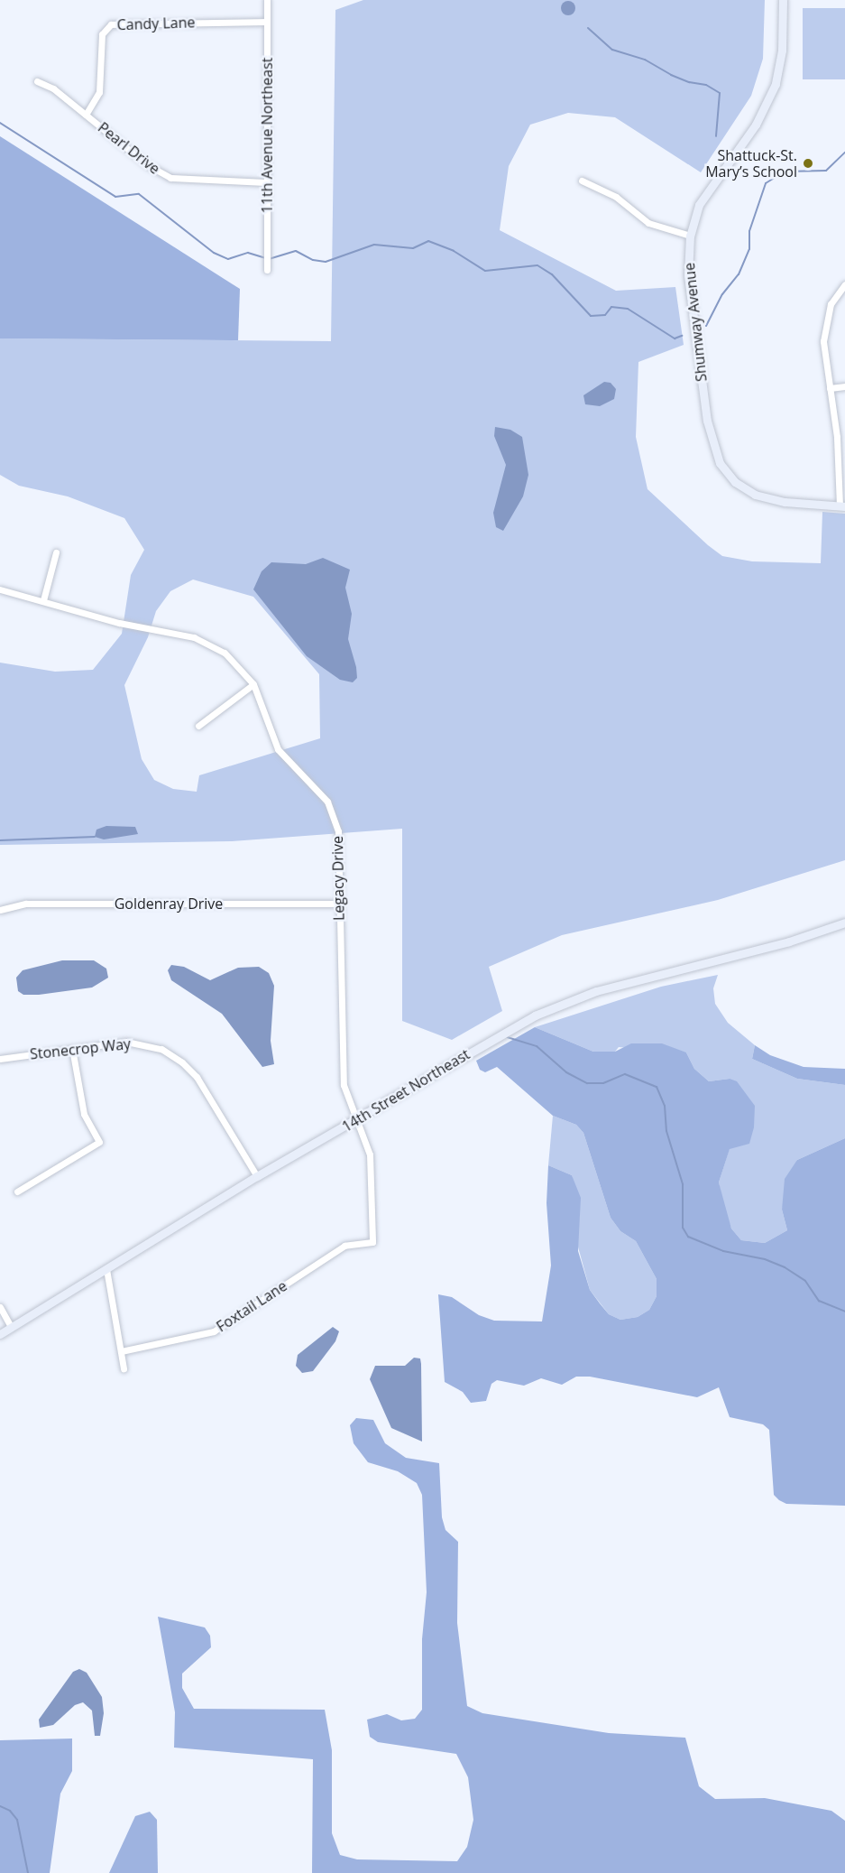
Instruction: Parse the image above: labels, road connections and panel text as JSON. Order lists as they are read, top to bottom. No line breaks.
{"streets":{"street":["Candy Lane","11th Avenue Northeast","Pearl Drive","Shumway Avenue","Legacy Drive","Goldenray Drive","Stonecrop Way","14th Street Northeast","Foxtail Lane"]},"crossings":[["Candy Lane","11th Avenue Northeast"],["Candy Lane","Pearl Drive"],["11th Avenue Northeast","Pearl Drive"],["Legacy Drive","Goldenray Drive"],["Legacy Drive","14th Street Northeast"],["Legacy Drive","Foxtail Lane"],["Stonecrop Way","14th Street Northeast"]],"places":["Shattuck-St. Mary’s School"]}
